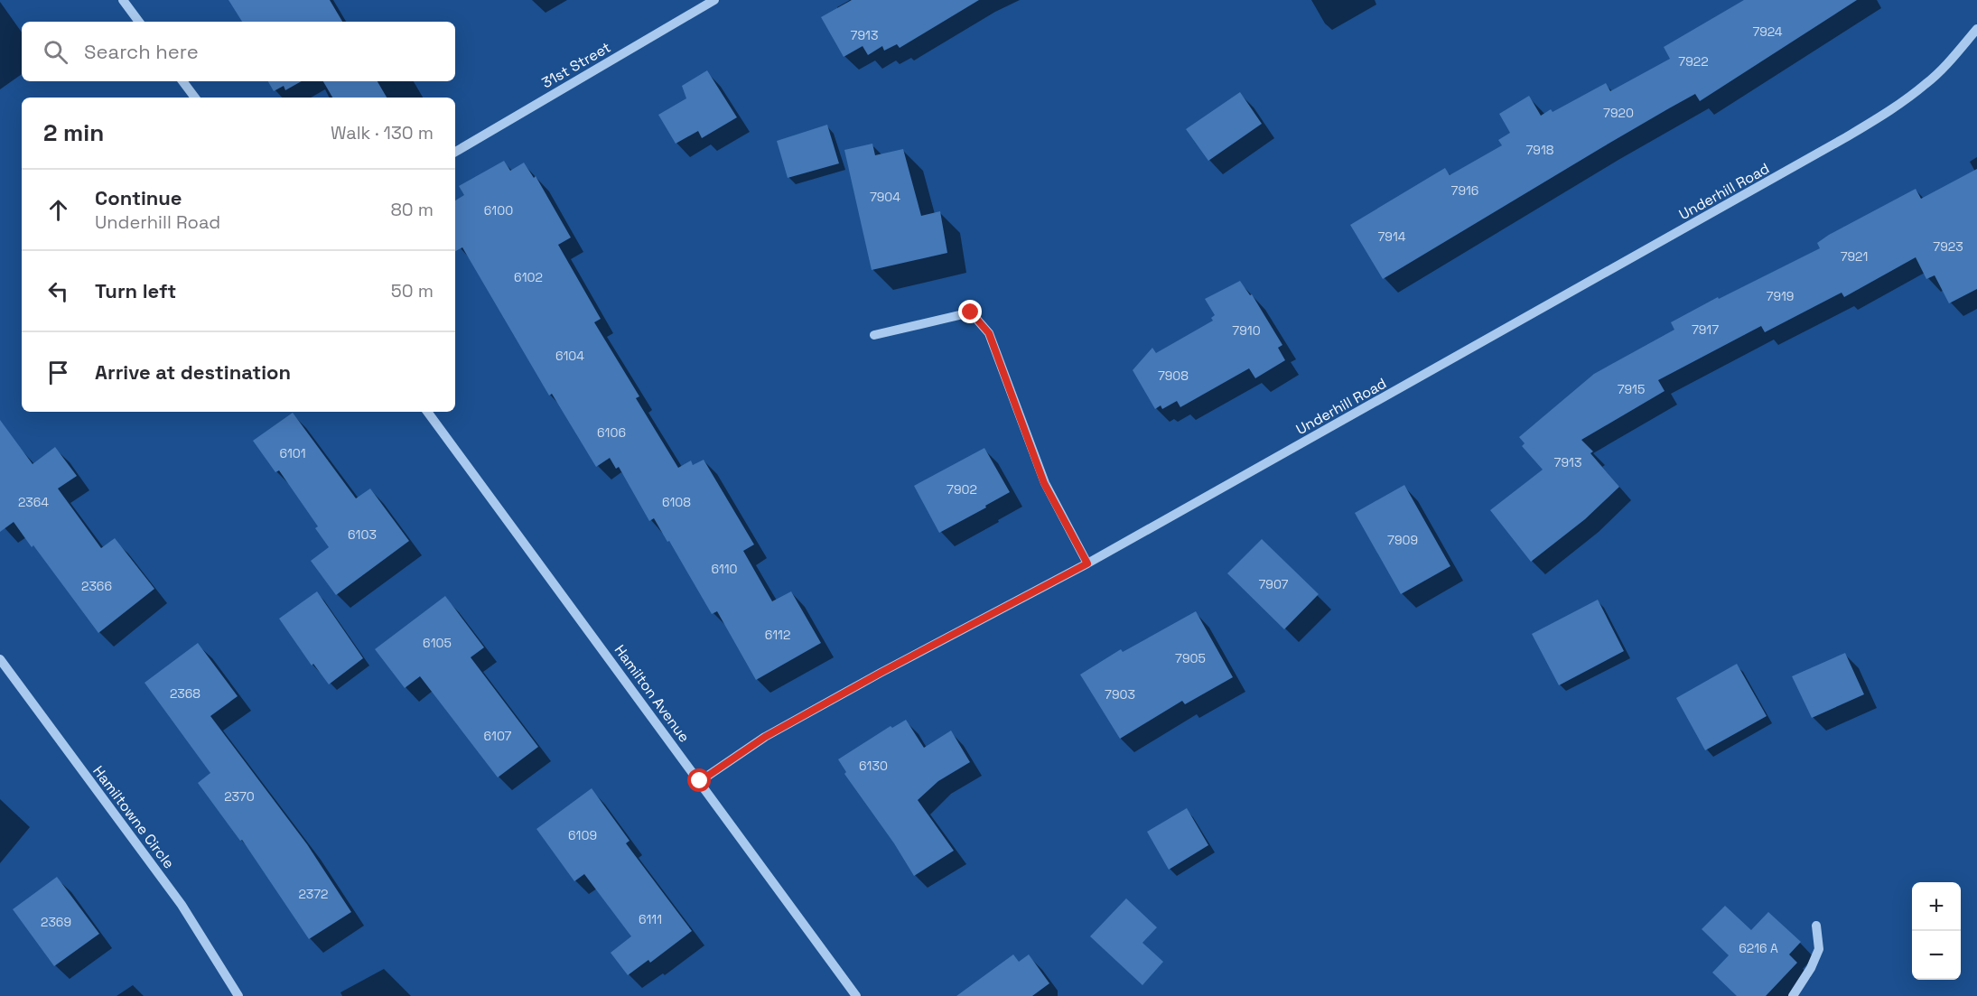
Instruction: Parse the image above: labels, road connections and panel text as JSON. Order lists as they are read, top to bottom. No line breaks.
{"streets":{"street":["31st Street","Underhill Road","Hamilton Avenue","Hamiltowne Circle"]},"crossings":[["Underhill Road","Hamilton Avenue"]],"house_numbers":["7924","7913","7922","7920","7918","7916","7904","6100","7914","7923","7921","6102","7919","7917","7910","6104","7908","7915","6106","6101","7913","7902","2364","6108","6103","7909","6110","7907","2366","6112","6105","7905","2368","7903","6107","6130","2370","6109","2372","6111","2369","6216 A"],"page":{"search":"Search here","heading":["2 min","Walk · 130 m"],"list":[["Continue","Underhill Road","80 m"],["Turn left","50 m"],"Arrive at destination"],"map_buttons":["+","−"]}}
